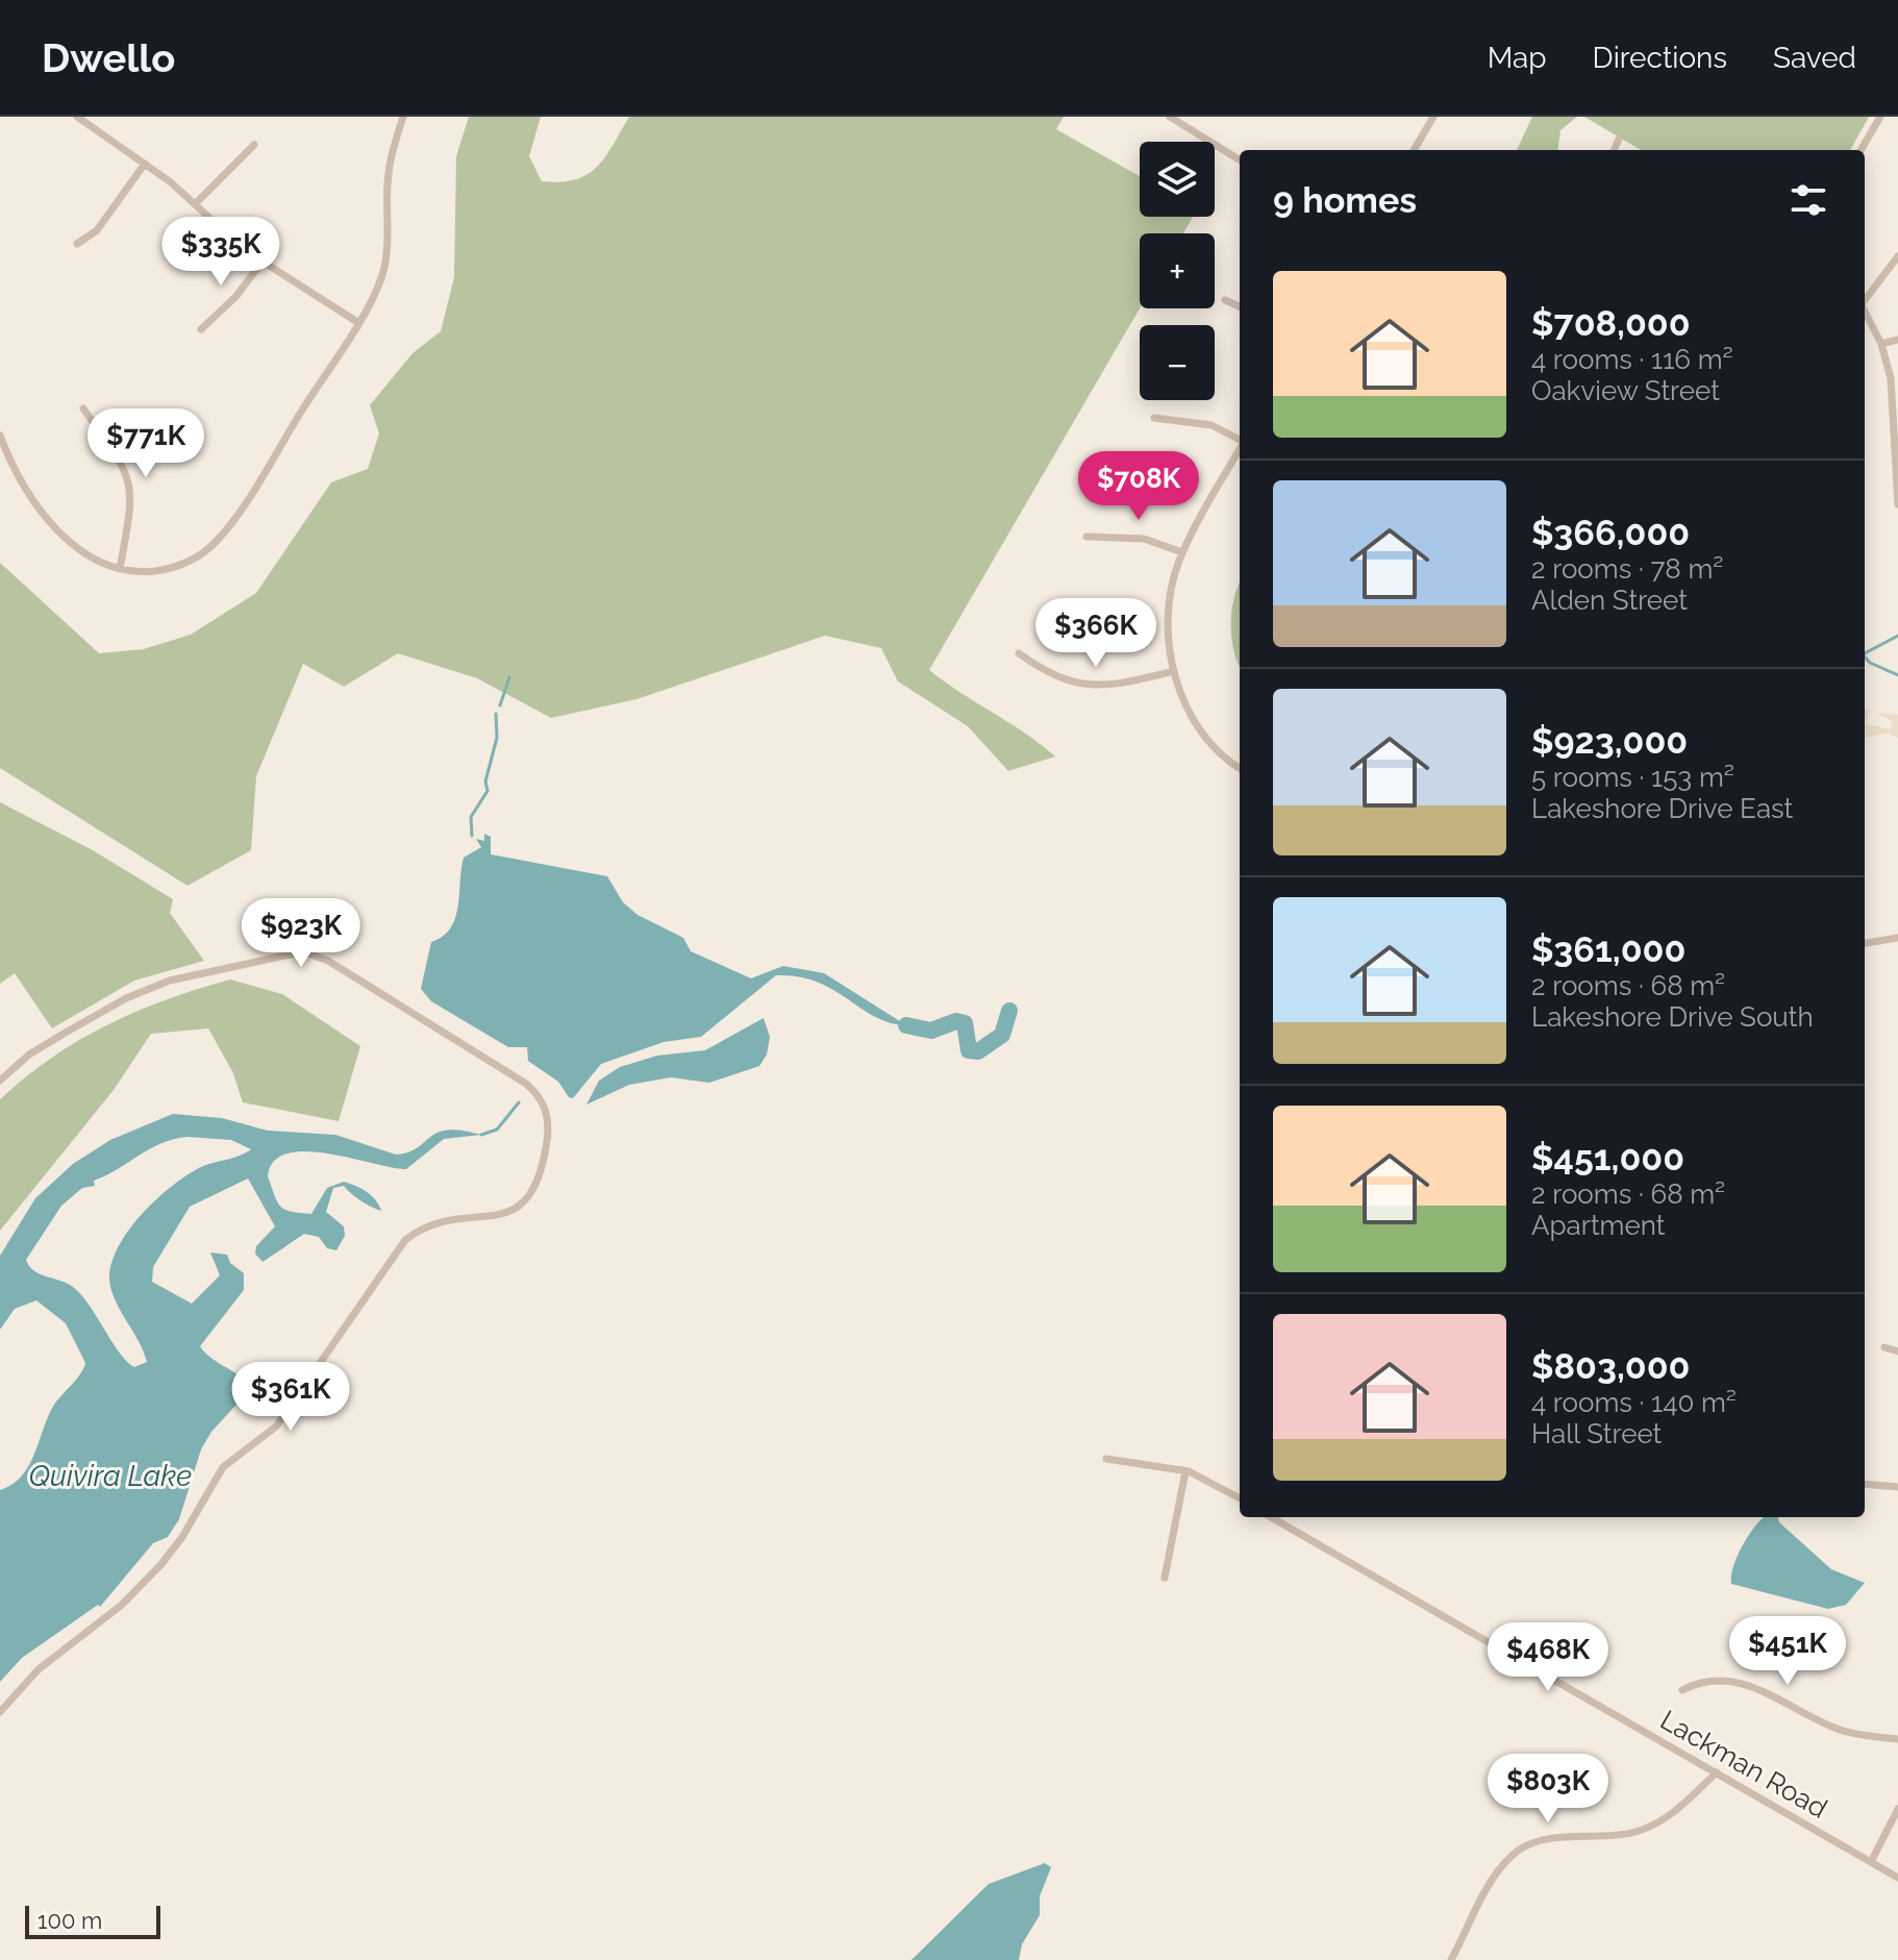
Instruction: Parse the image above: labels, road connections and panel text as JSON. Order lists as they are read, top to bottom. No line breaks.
{"streets":{"street":["Lackman Road"]},"water":["Quivira Lake"],"scale_bar":"100 m","page":{"header":"Dwello","nav":["Map","Directions","Saved"],"map_buttons":["+","−"],"heading":"9 homes","price":["$335K","$771K","$708K","$366K","$923K","$361K","$451K","$468K","$803K"],"list":[{"name":"$708,000","note":"4 rooms · 116 m² · Oakview Street"},{"name":"$366,000","note":"2 rooms · 78 m² · Alden Street"},{"name":"$923,000","note":"5 rooms · 153 m² · Lakeshore Drive East"},{"name":"$361,000","note":"2 rooms · 68 m² · Lakeshore Drive South"},{"name":"$451,000","note":"2 rooms · 68 m² · Apartment"},{"name":"$803,000","note":"4 rooms · 140 m² · Hall Street"}],"scale":"100 m"}}
